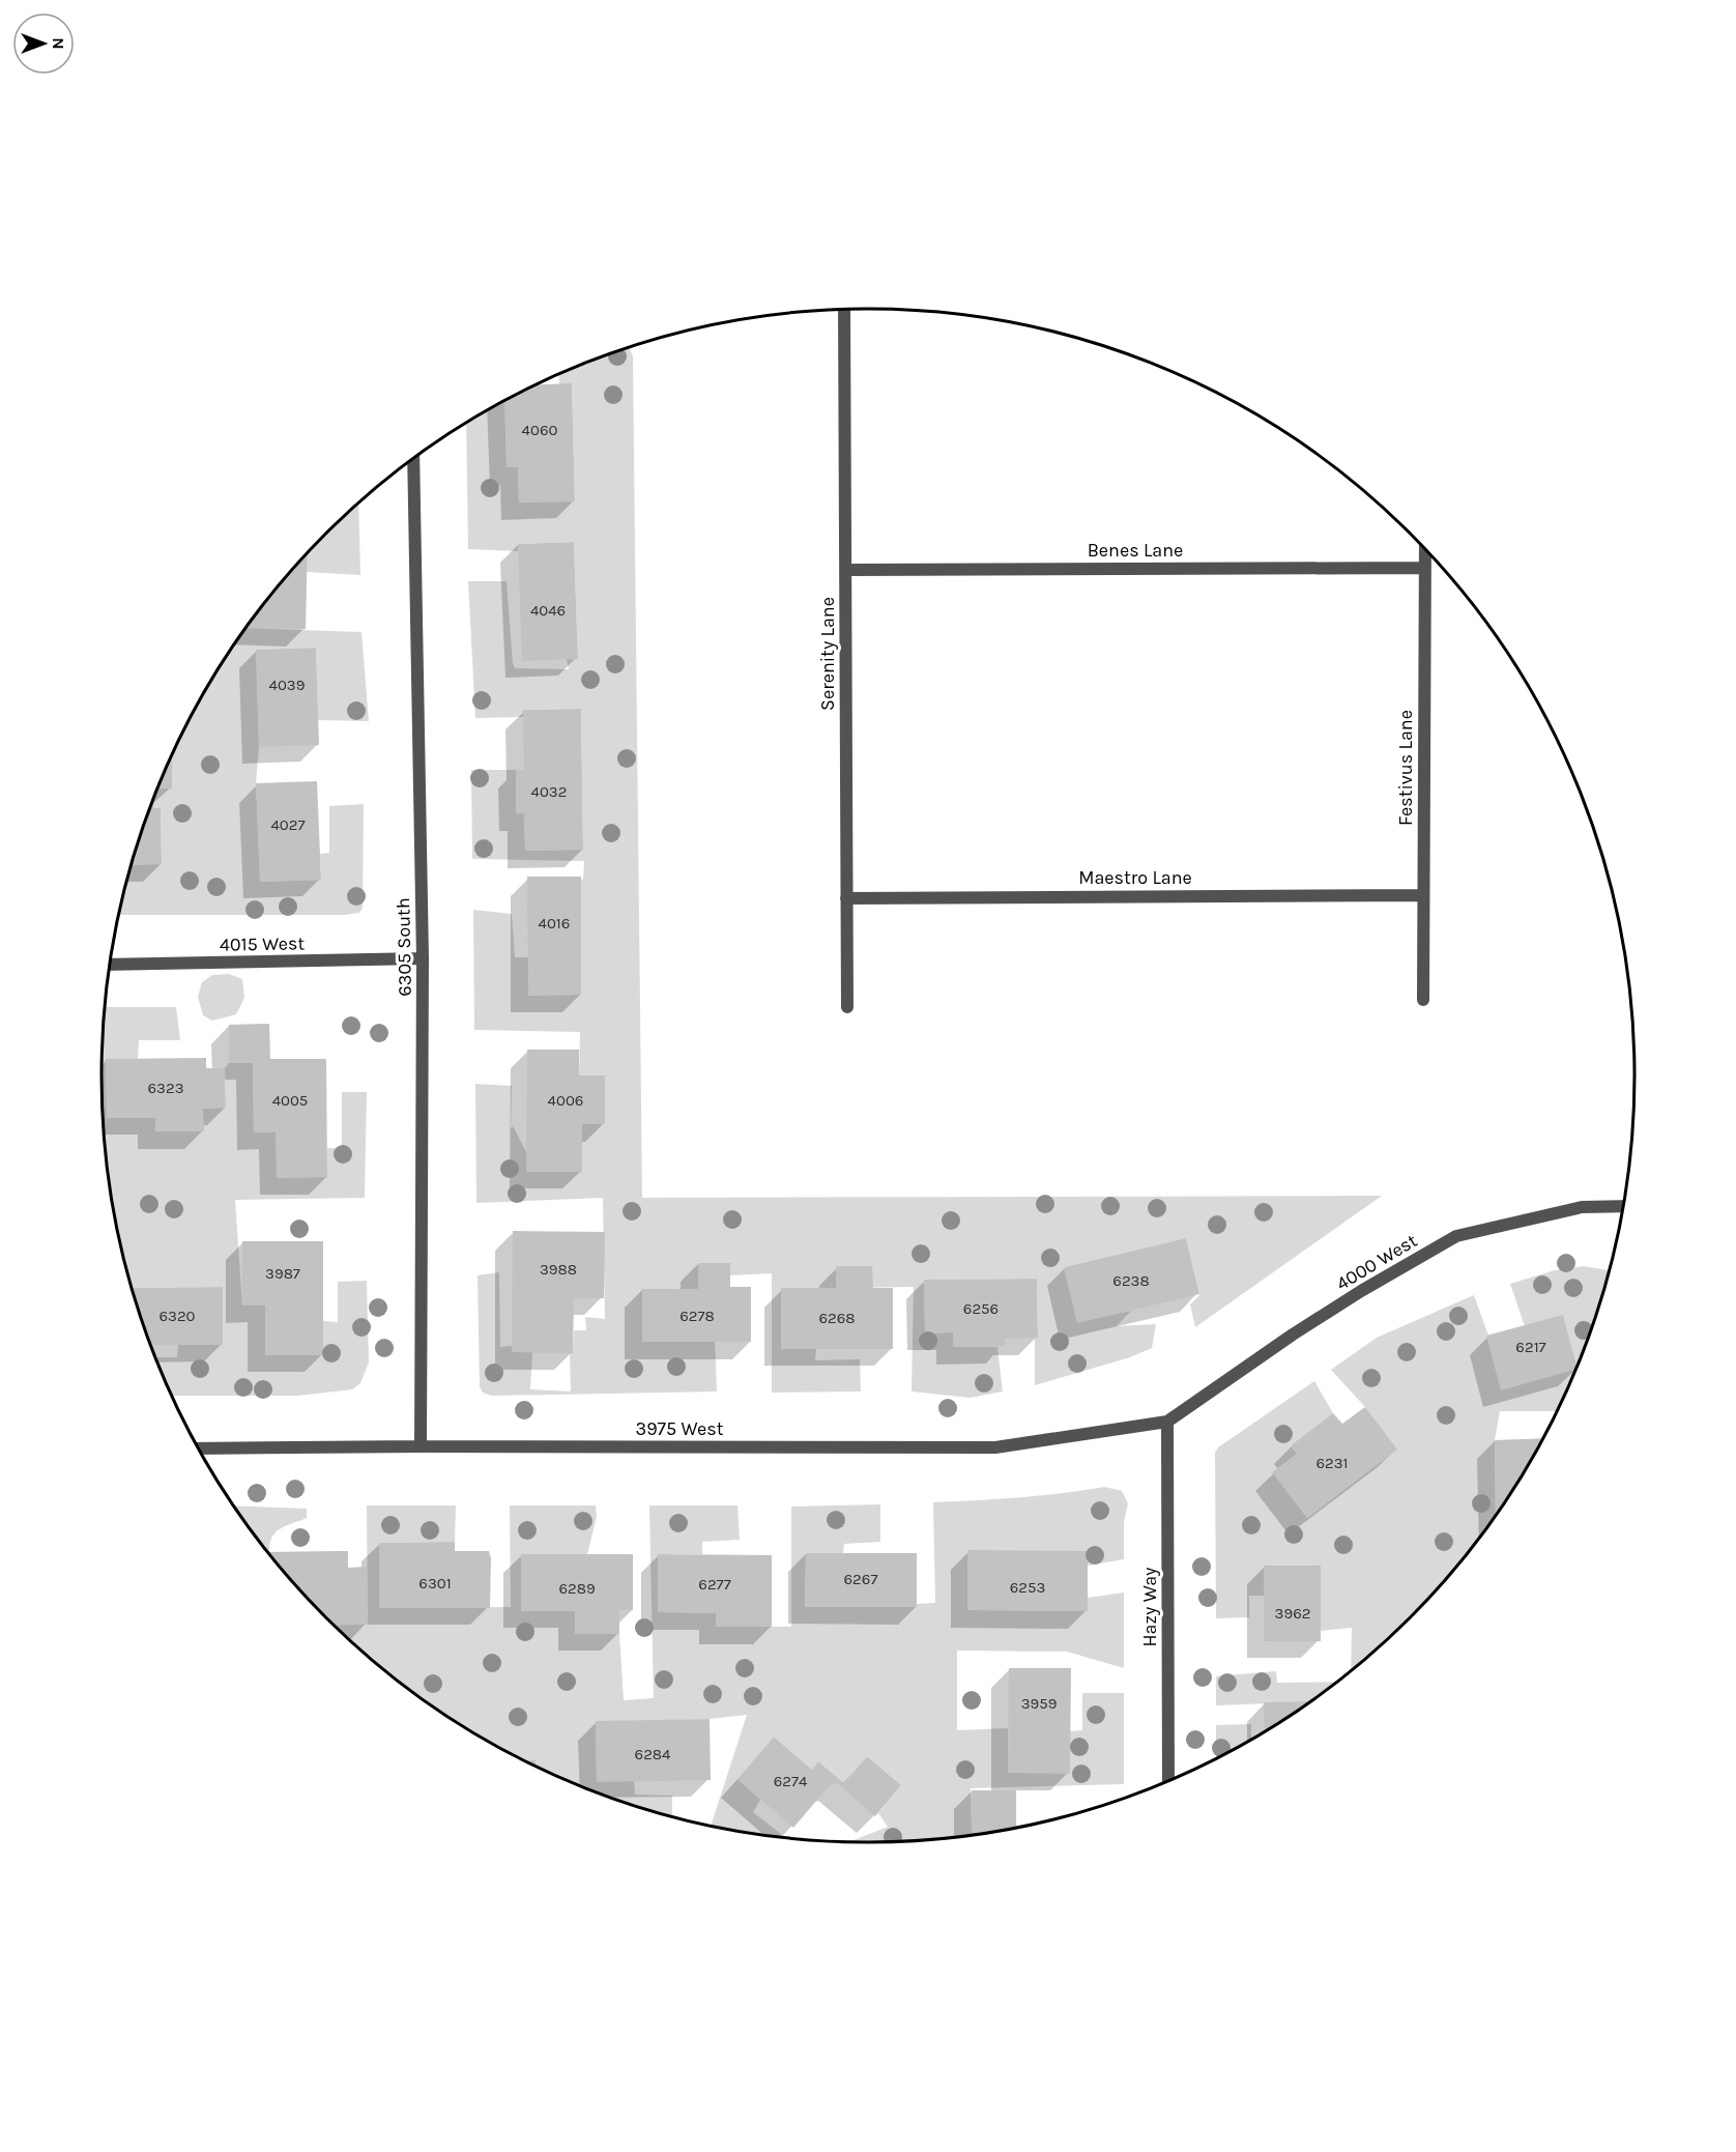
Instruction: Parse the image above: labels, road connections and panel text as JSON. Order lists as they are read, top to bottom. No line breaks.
{"streets":{"street":["Benes Lane","Serenity Lane","Festivus Lane","Maestro Lane","4015 West","6305 South","4000 West","3975 West","Hazy Way"]},"crossings":[["Benes Lane","Serenity Lane"],["Benes Lane","Festivus Lane"],["Serenity Lane","Maestro Lane"],["Festivus Lane","Maestro Lane"],["4015 West","6305 South"],["6305 South","3975 West"],["4000 West","3975 West"],["4000 West","Hazy Way"],["3975 West","Hazy Way"]],"house_numbers":["4060","4046","4039","4032","4027","4016","6323","4005","4006","3988","3987","6238","6256","6320","6278","6268","6217","6231","6267","6301","6277","6253","6289","3962","3959","6284","6274"],"north":"right"}
